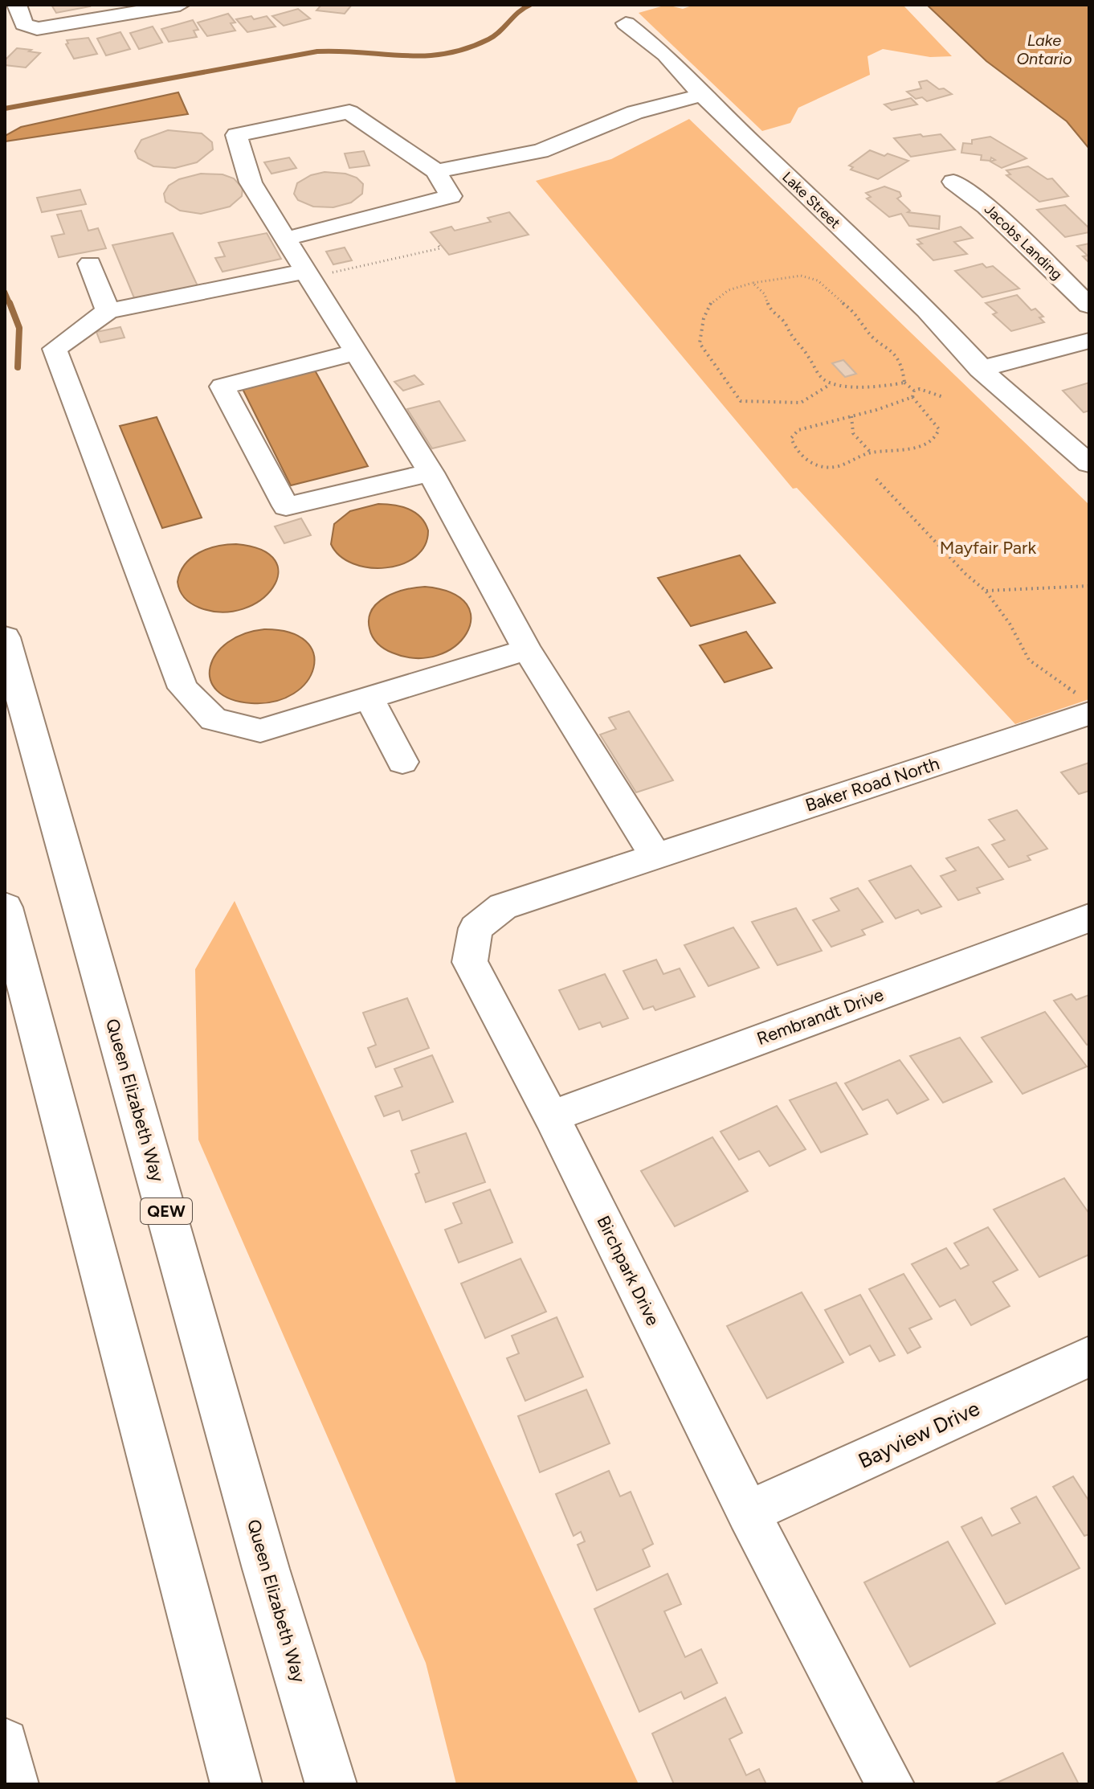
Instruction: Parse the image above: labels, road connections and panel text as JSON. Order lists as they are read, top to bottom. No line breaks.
{"streets":{"highway":["Queen Elizabeth Way","QEW"],"street":["Lake Street","Jacobs Landing","Baker Road North","Rembrandt Drive","Birchpark Drive","Bayview Drive"]},"crossings":[["Baker Road North","Birchpark Drive"],["Rembrandt Drive","Birchpark Drive"],["Birchpark Drive","Bayview Drive"]],"water":["Lake Ontario"],"parks":["Mayfair Park"]}
